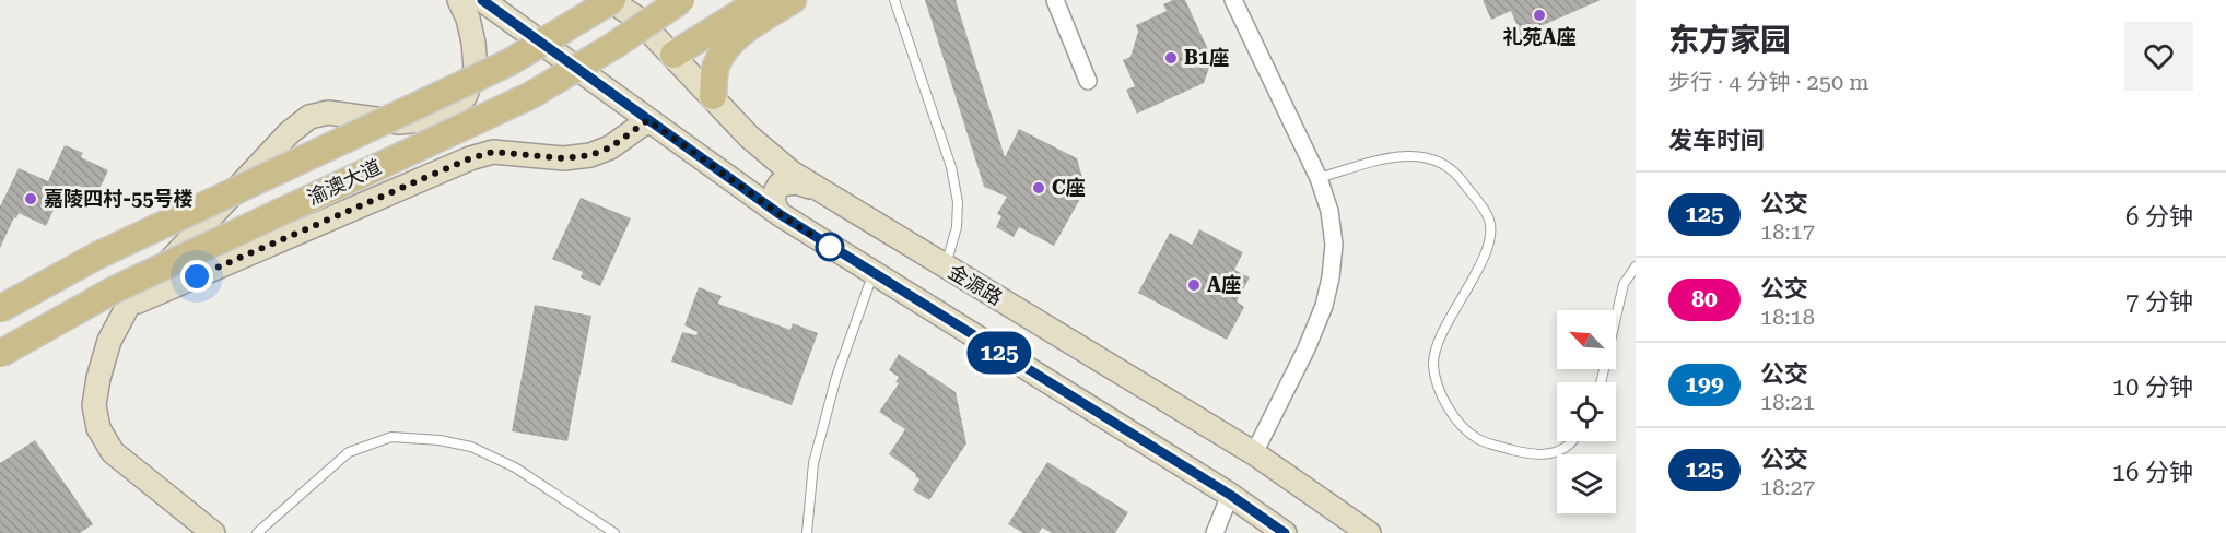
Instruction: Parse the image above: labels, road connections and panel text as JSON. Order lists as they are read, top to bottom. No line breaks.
{"streets":{"main road":["渝澳大道","金源路"]},"crossings":[["渝澳大道","金源路"]],"places":["礼苑A座","B1座","C座","嘉陵四村-55号楼","A座"],"lines":["bus line 125"],"north":"top left","page":{"on_map":"125","heading":[["东方家园","步行 · 4 分钟 · 250 m"],"发车时间"],"list":[{"mark":"125","name":"公交","note":"18:17","value":"6 分钟"},{"mark":"80","name":"公交","note":"18:18","value":"7 分钟"},{"mark":"199","name":"公交","note":"18:21","value":"10 分钟"},{"mark":"125","name":"公交","note":"18:27","value":"16 分钟"}]}}
